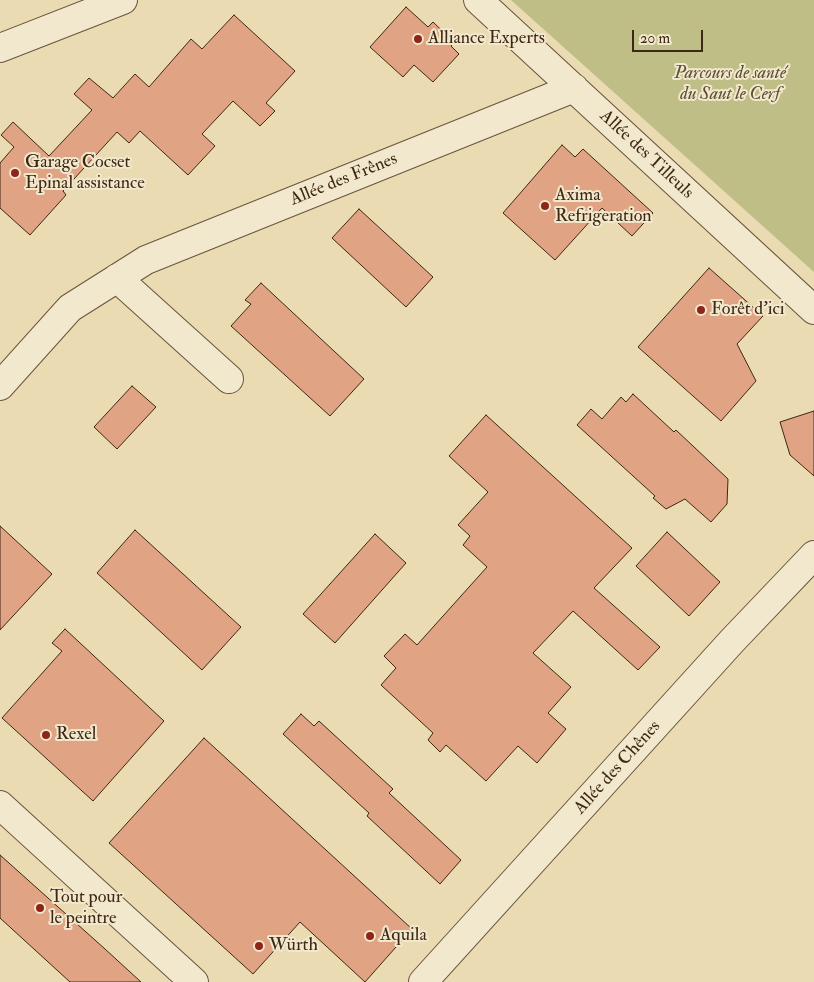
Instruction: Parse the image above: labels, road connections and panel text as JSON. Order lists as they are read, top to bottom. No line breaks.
{"streets":{"street":["Allée des Tilleuls","Allée des Frênes","Allée des Chênes"]},"crossings":[["Allée des Tilleuls","Allée des Frênes"]],"parks":["Parcours de santé du Saut le Cerf"],"places":["Alliance Experts","Garage Cocset Epinal assistance","Axima Refrigeration","Forêt d'ici","Rexel","Tout pour le peintre","Aquila","Würth"],"scale_bar":"20 m"}
